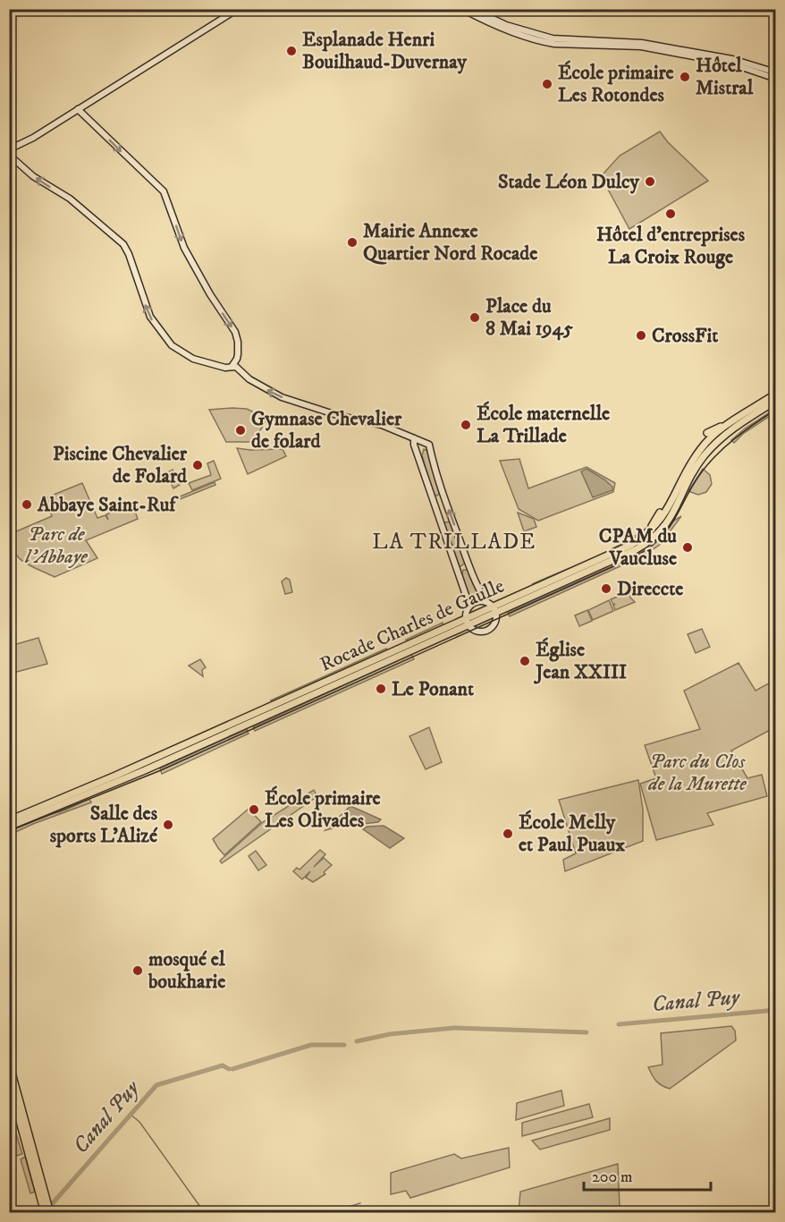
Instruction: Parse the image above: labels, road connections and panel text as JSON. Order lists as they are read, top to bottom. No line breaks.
{"streets":{"main road":["Rocade Charles de Gaulle"]},"districts":["LA TRILLADE"],"water":["Canal Puy"],"parks":["Parc de l'Abbaye","Parc du Clos de la Murette"],"places":["Esplanade Henri Bouilhaud-Duvernay","Hôtel Mistral","École primaire Les Rotondes","Stade Léon Dulcy","Hôtel d'entreprises La Croix Rouge","Mairie Annexe Quartier Nord Rocade","Place du 8 Mai 1945","CrossFit","École maternelle La Trillade","Gymnase Chevalier de folard","Piscine Chevalier de Folard","Abbaye Saint-Ruf","CPAM du Vaucluse","Direccte","Église Jean XXIII","Le Ponant","École primaire Les Olivades","Salle des sports L'Alizé","École Melly et Paul Puaux","mosqué el boukharie"],"scale_bar":"200 m"}
